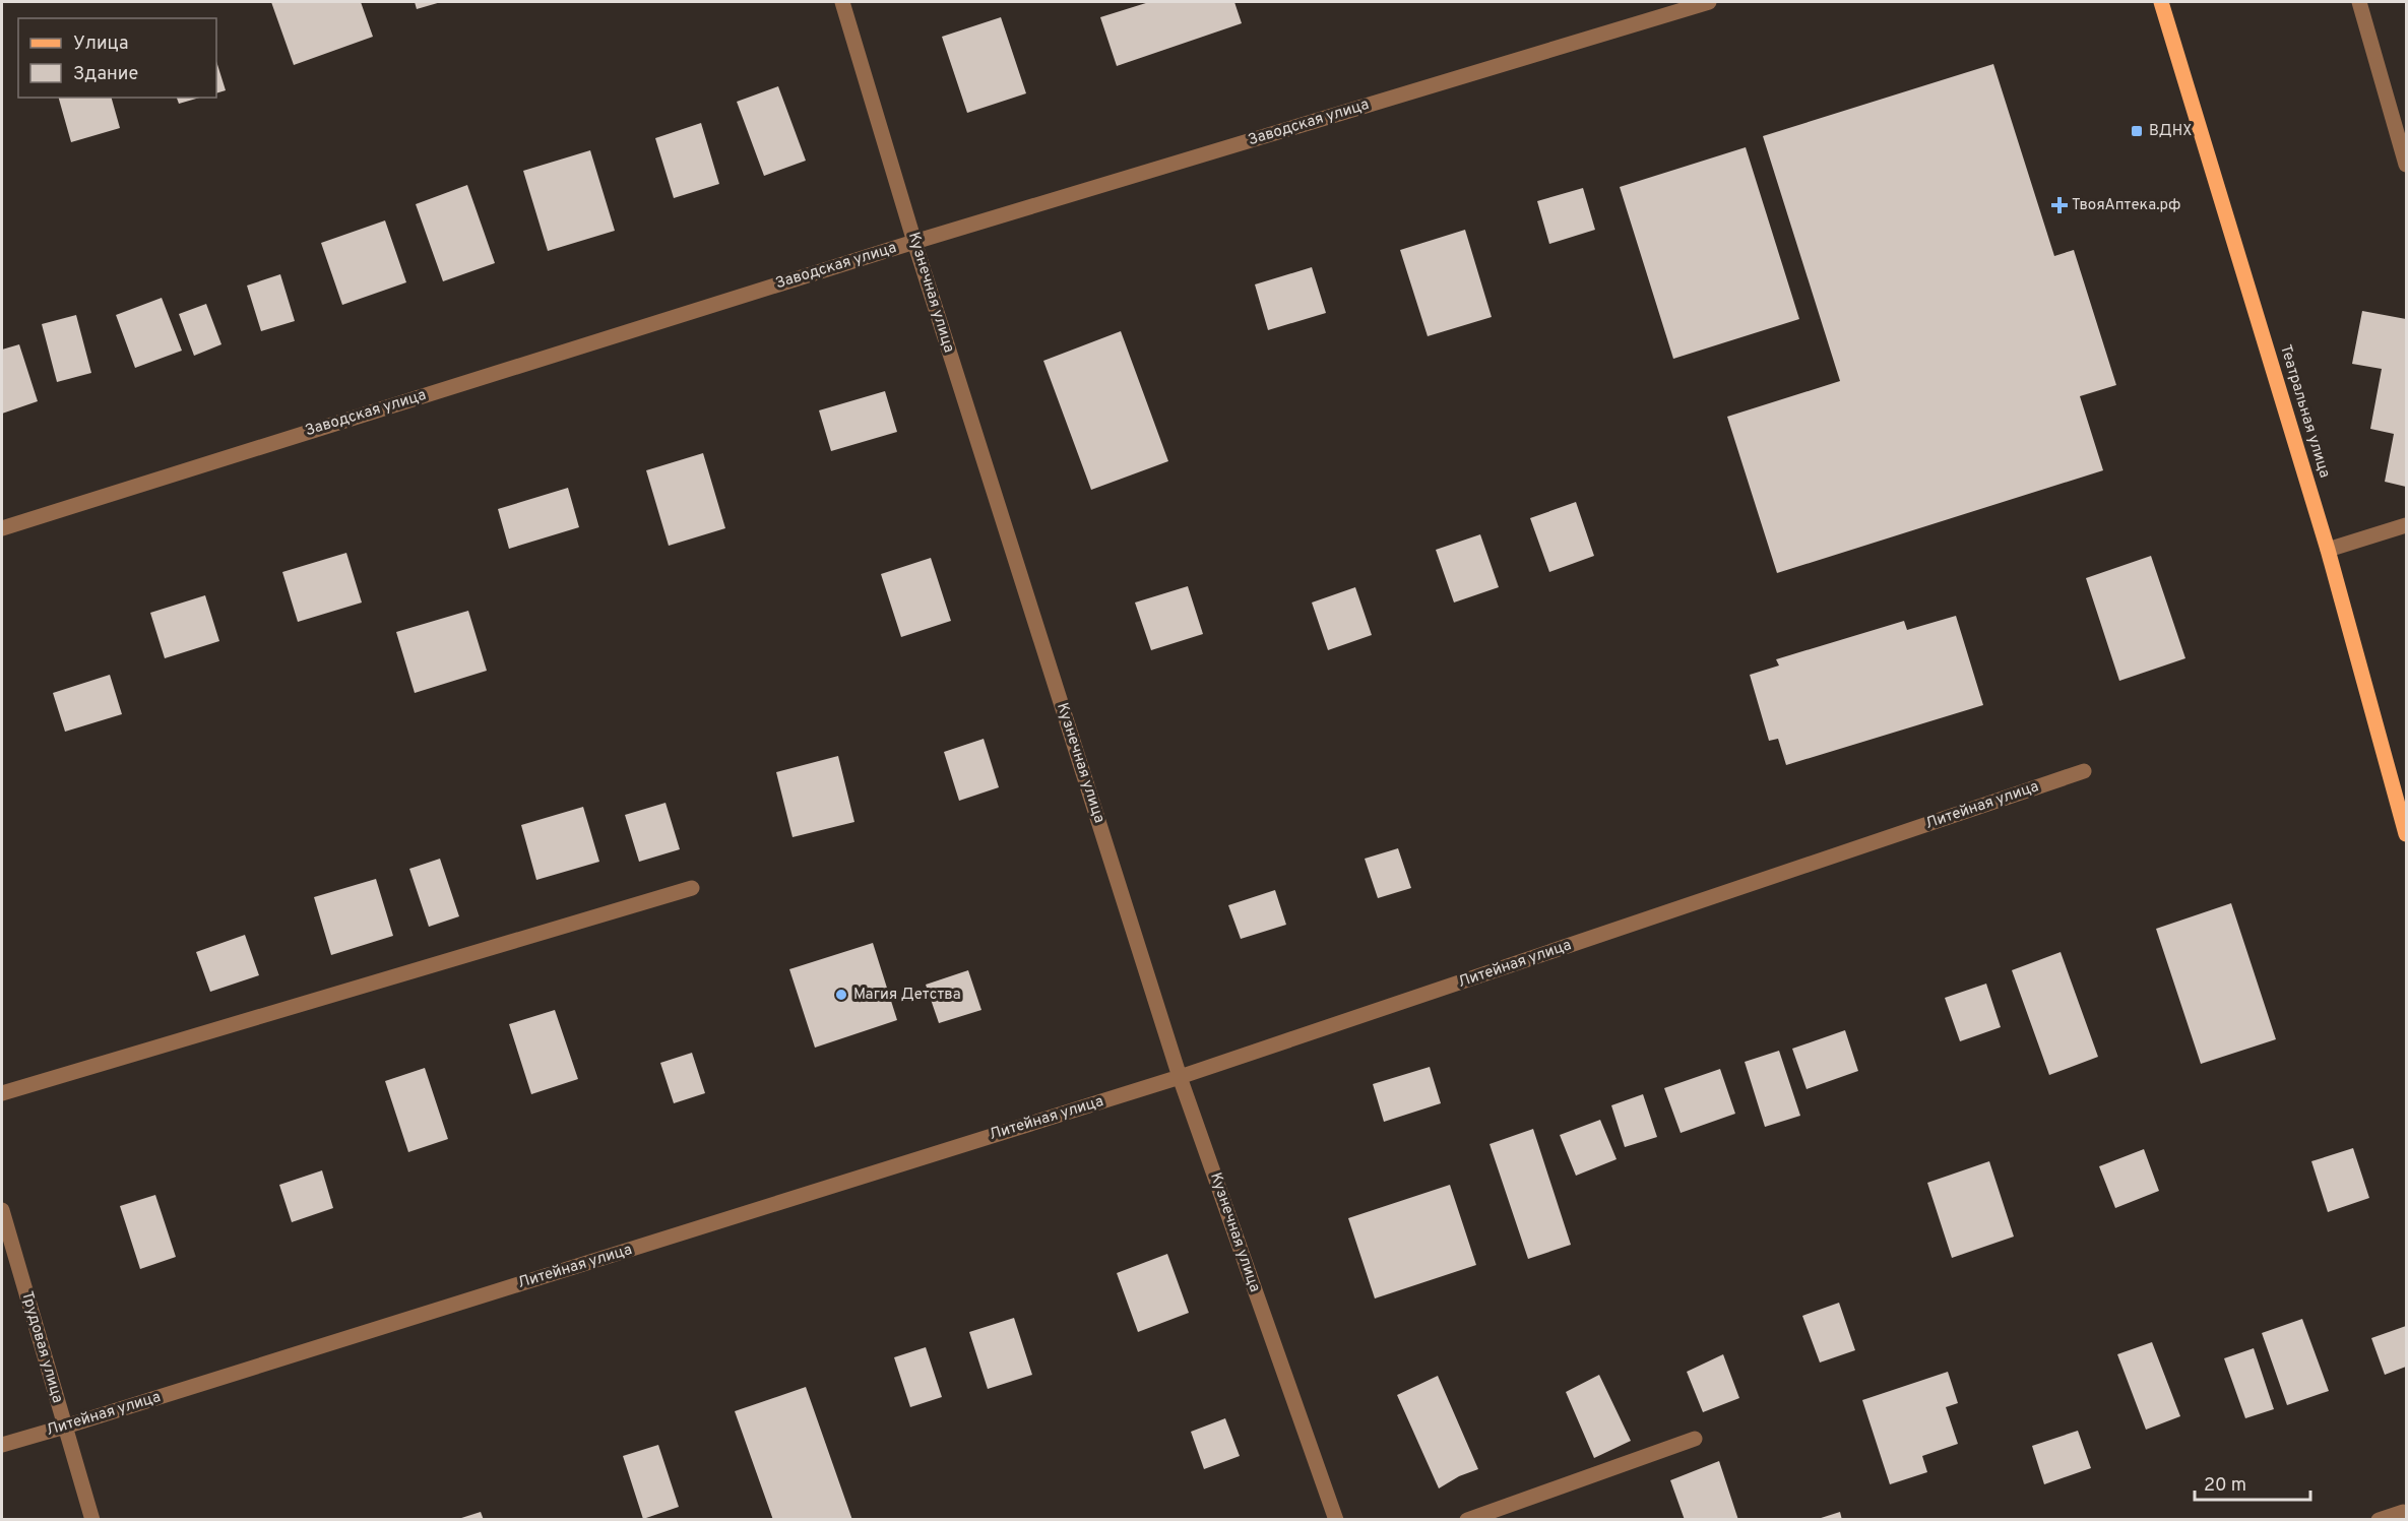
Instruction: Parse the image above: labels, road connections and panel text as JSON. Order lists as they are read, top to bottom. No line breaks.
{"streets":{"main road":["Театральная улица"],"street":["Заводская улица","Кузнечная улица","Литейная улица","Трудовая улица"]},"crossings":[["Заводская улица","Кузнечная улица"],["Кузнечная улица","Литейная улица"],["Литейная улица","Трудовая улица"]],"places":{"transit":["ВДНХ"],"health":["ТвояАптека.рф"],"other":["Магия Детства"]},"legend":["Улица","Здание"],"scale_bar":"20 m"}
